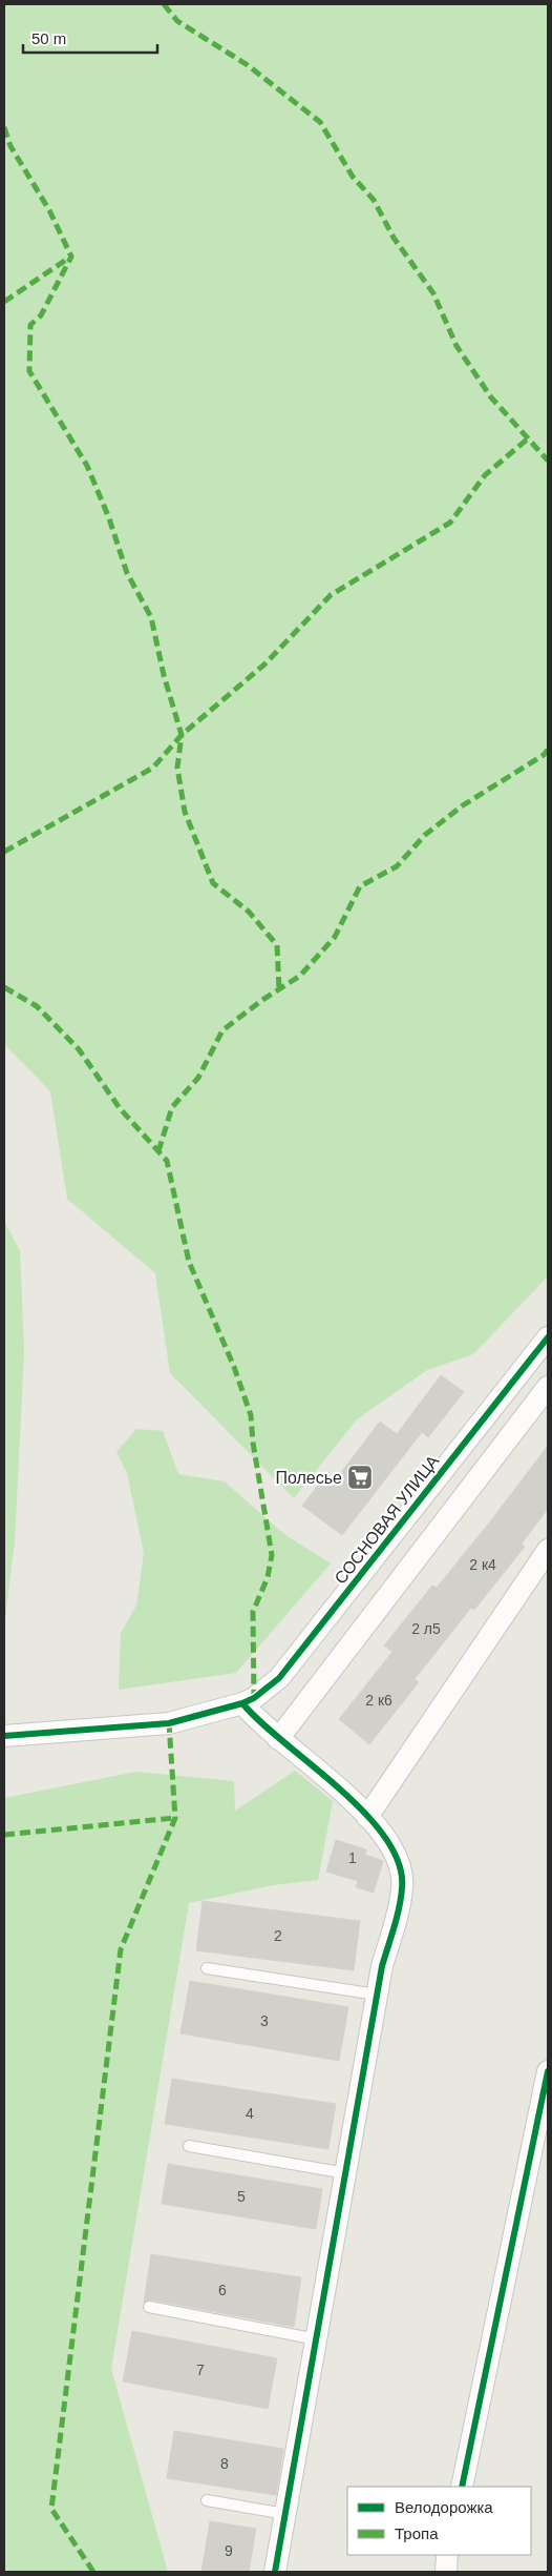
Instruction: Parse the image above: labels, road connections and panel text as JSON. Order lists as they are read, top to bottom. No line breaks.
{"streets":{"street":["СОСНОВАЯ УЛИЦА"]},"places":{"supermarket":["Полесье"]},"house_numbers":["2 к4","2 л5","2 к6","1","2","3","4","5","6","7","8","9"],"legend":["Велодорожка","Тропа"],"scale_bar":"50 m"}
